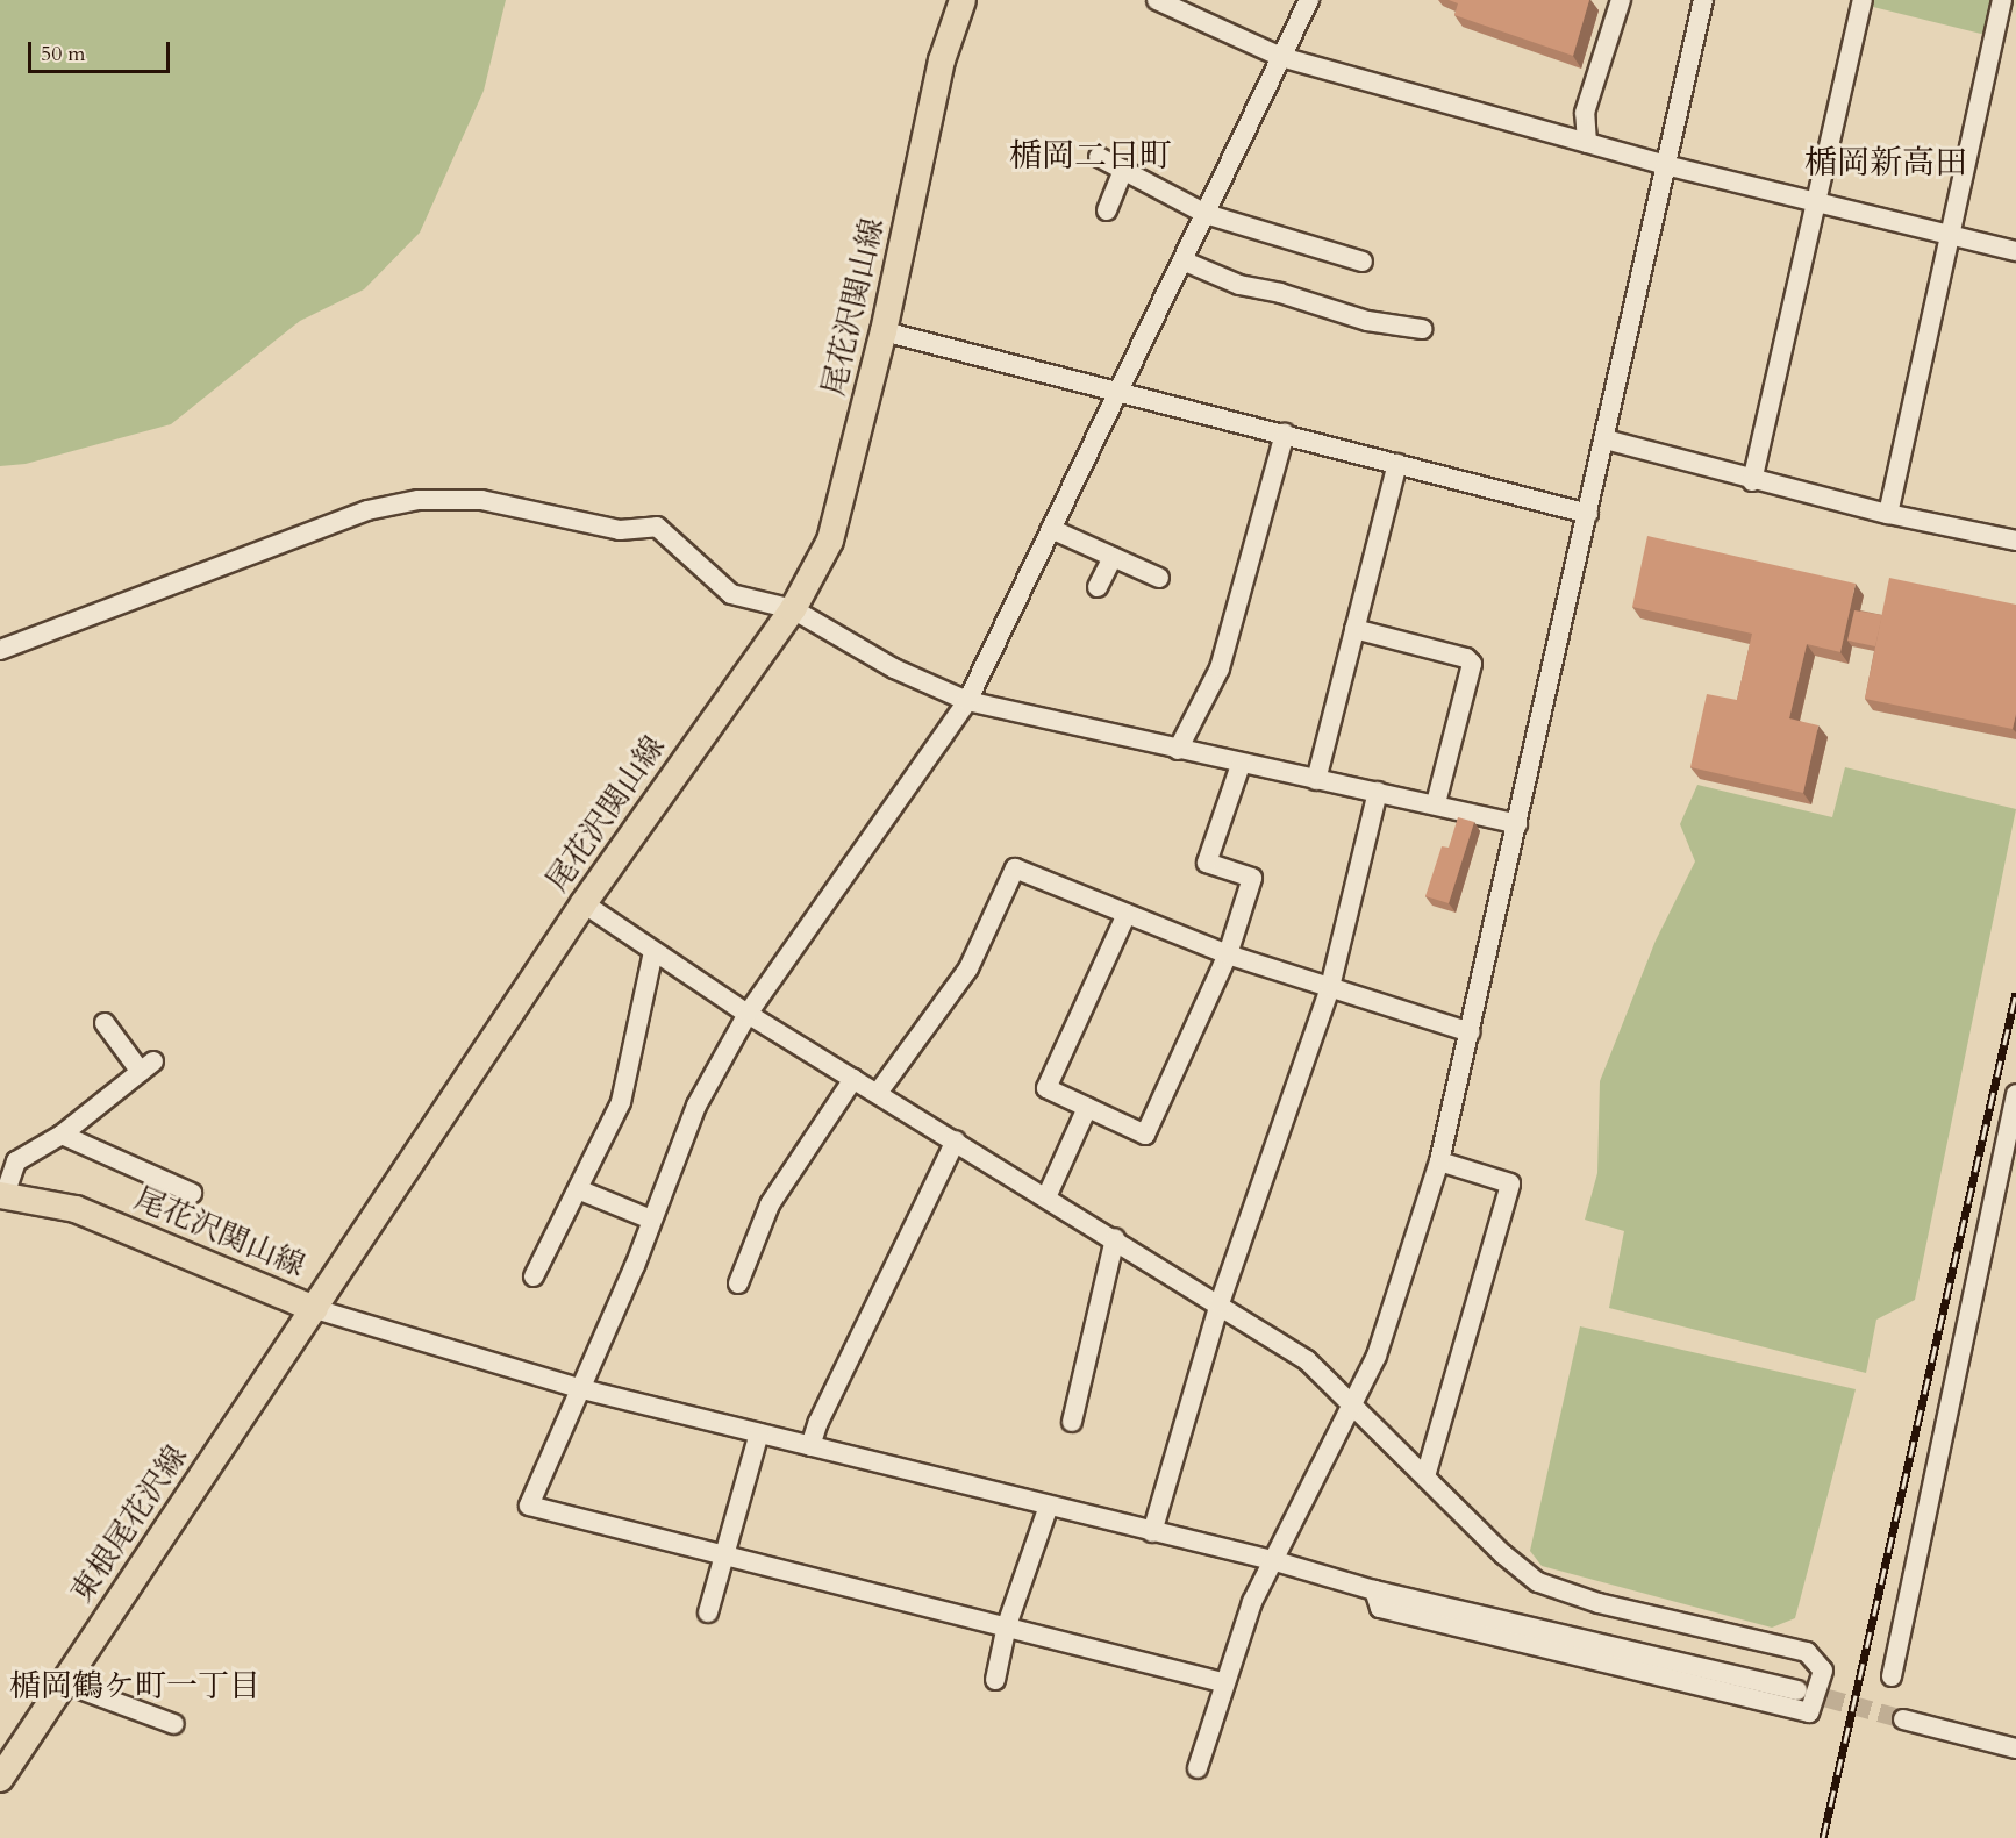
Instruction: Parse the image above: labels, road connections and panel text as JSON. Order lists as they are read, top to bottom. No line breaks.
{"streets":{"main road":["尾花沢関山線","東根尾花沢線"]},"crossings":[["尾花沢関山線","東根尾花沢線"]],"districts":["楯岡二日町","楯岡新高田","楯岡鶴ケ町一丁目"],"scale_bar":"50 m"}
